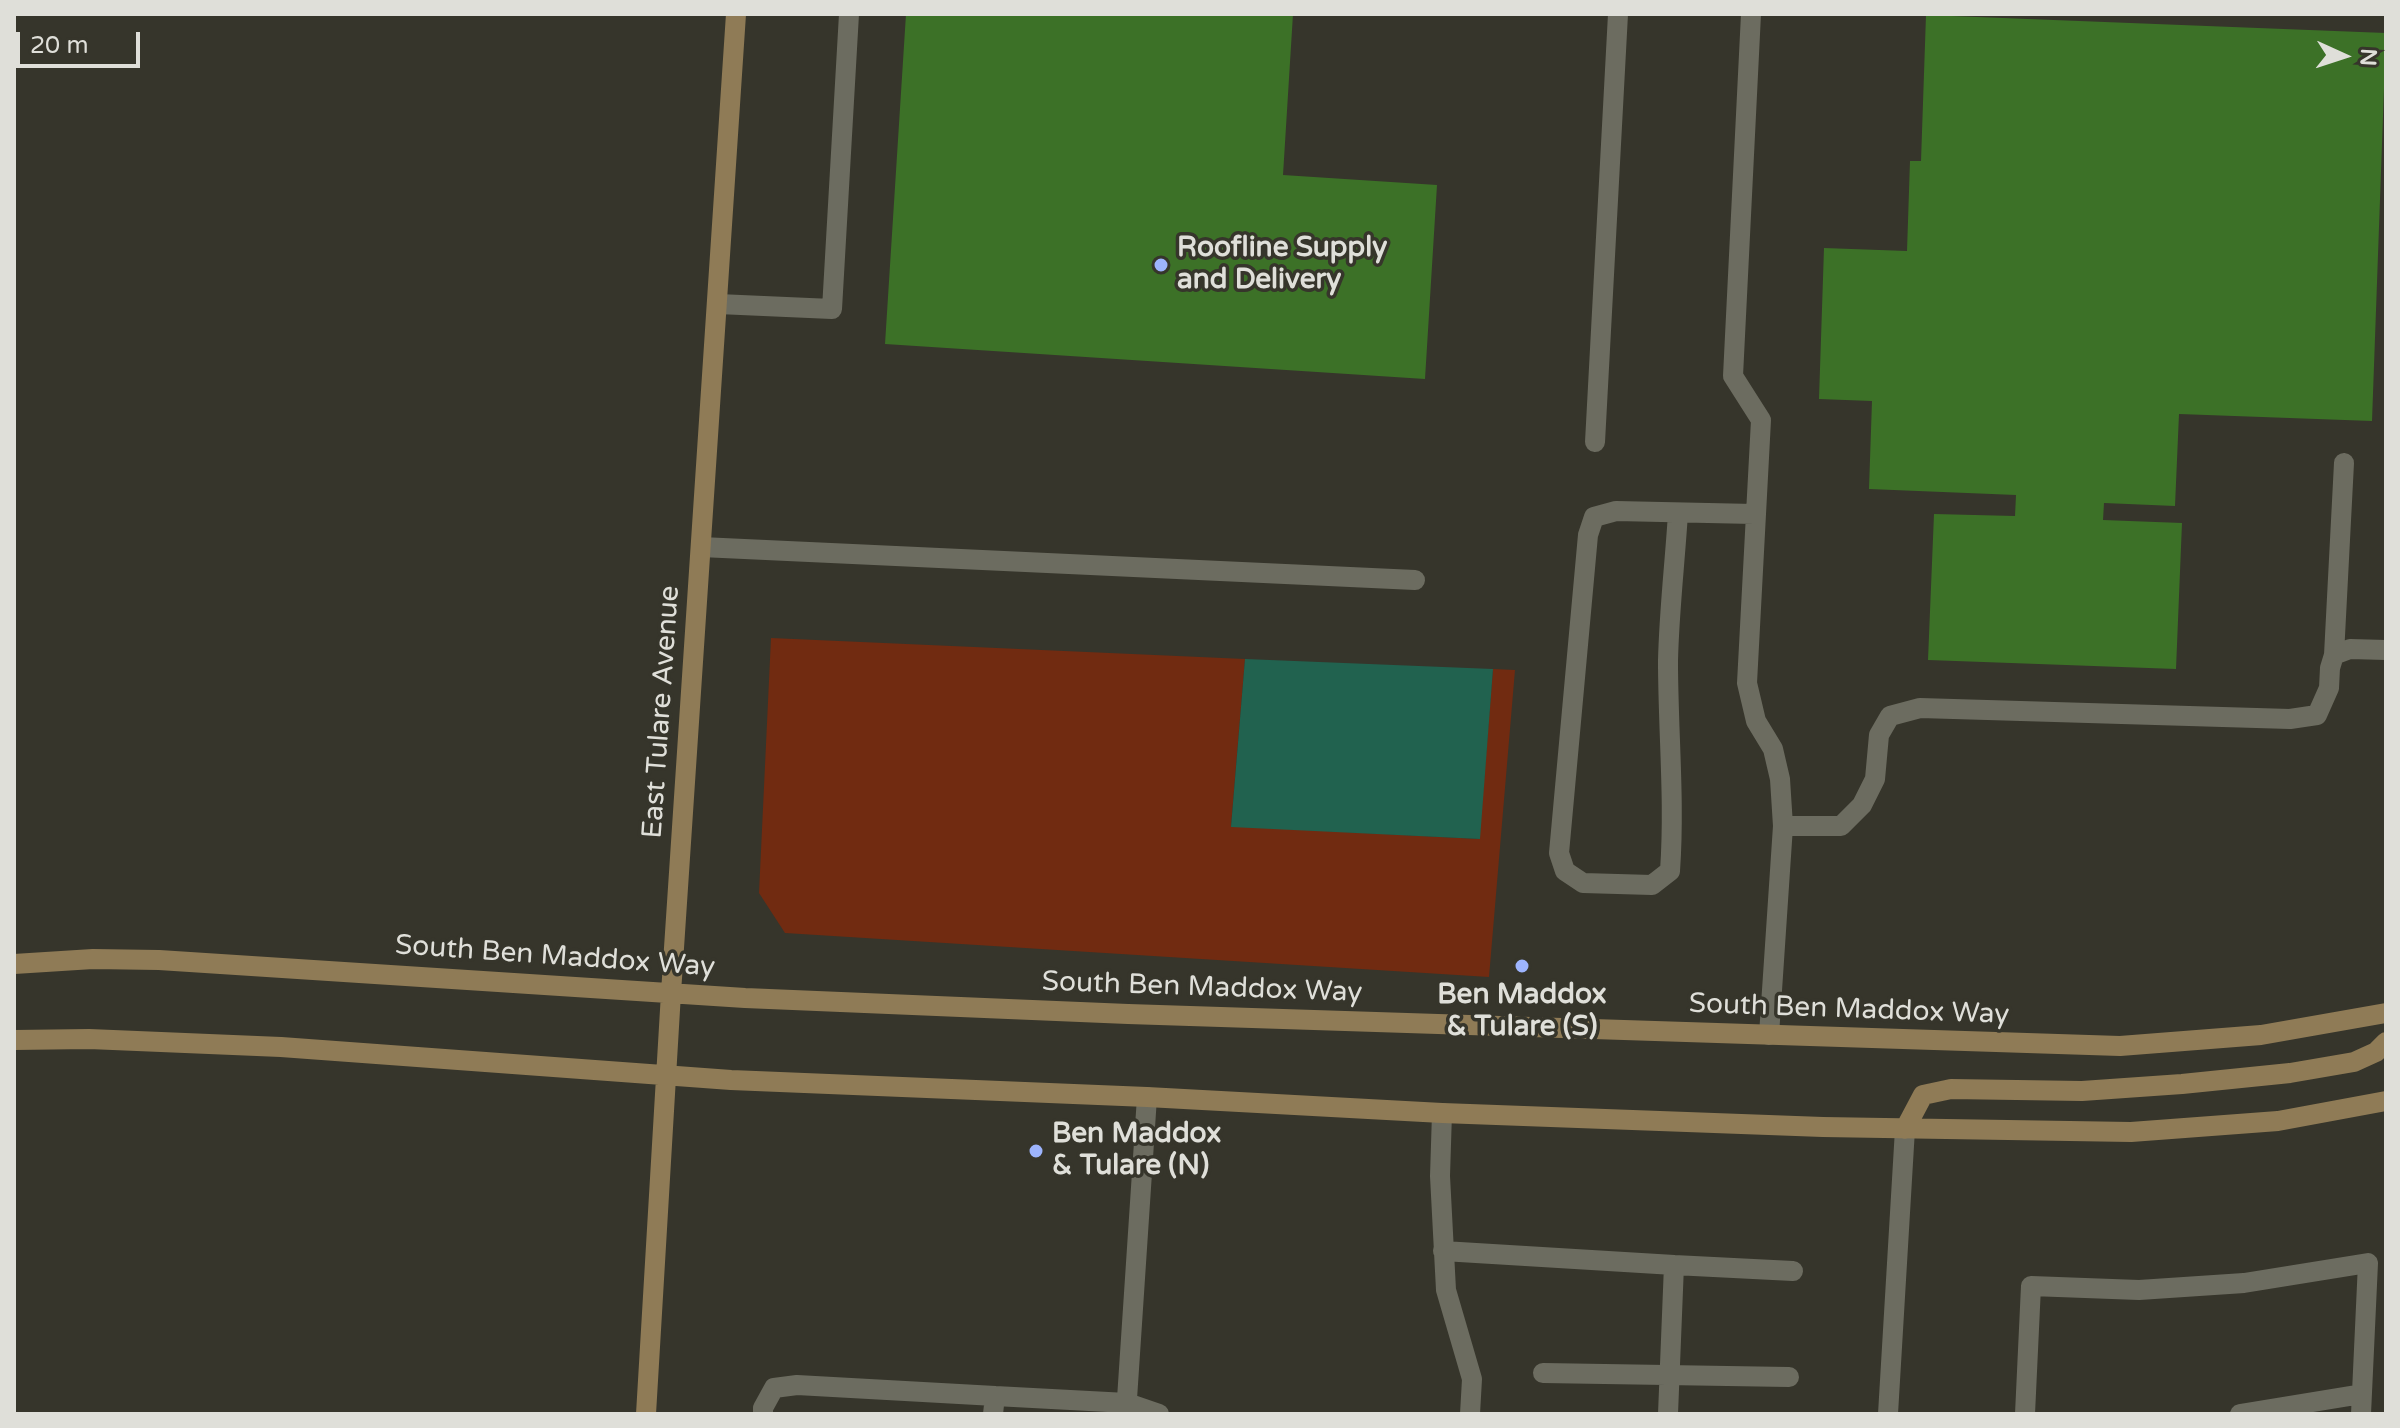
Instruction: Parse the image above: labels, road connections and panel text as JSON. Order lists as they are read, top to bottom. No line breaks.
{"streets":{"main road":["East Tulare Avenue","South Ben Maddox Way"]},"crossings":[["East Tulare Avenue","South Ben Maddox Way"]],"places":["Roofline Supply and Delivery","Ben Maddox & Tulare (S)","Ben Maddox & Tulare (N)"],"scale_bar":"20 m","north":"right"}
